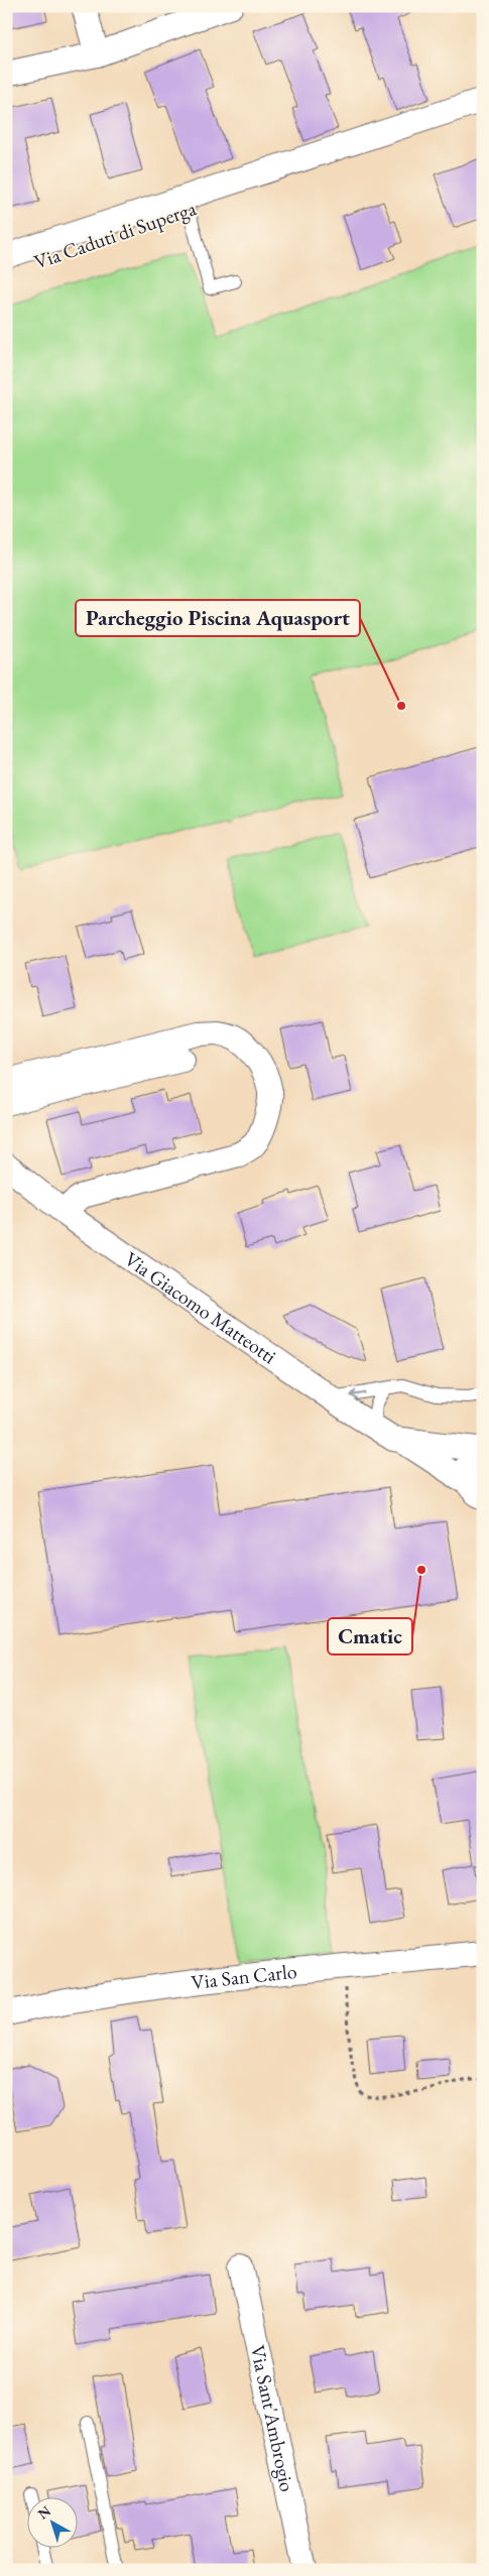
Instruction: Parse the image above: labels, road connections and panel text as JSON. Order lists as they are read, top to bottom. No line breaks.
{"streets":{"street":["Via Caduti di Superga","Via Giacomo Matteotti","Via San Carlo","Via Sant'Ambrogio"]},"places":["Parcheggio Piscina Aquasport","Cmatic"],"north":"top left"}
